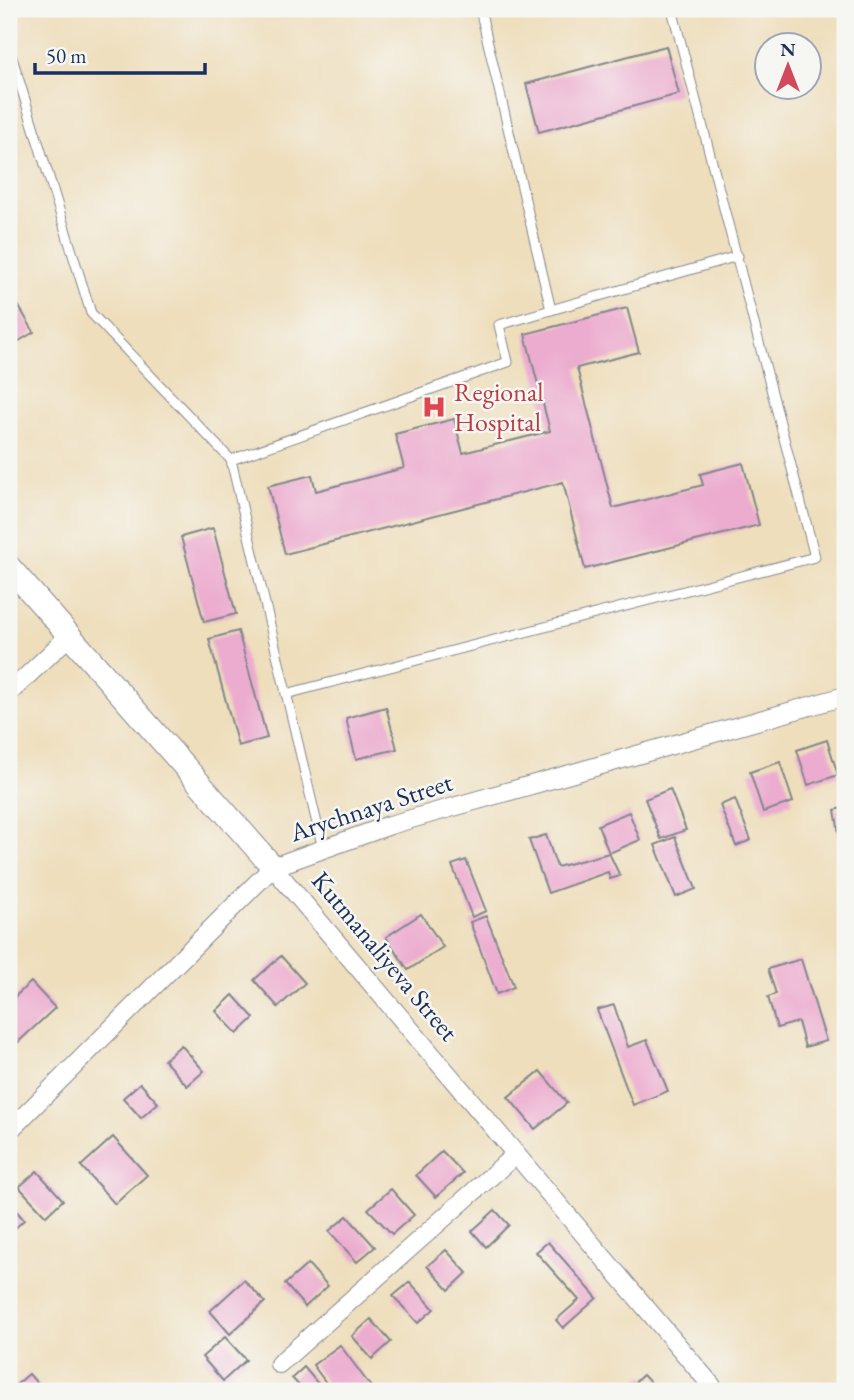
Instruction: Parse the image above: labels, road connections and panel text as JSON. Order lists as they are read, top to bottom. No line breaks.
{"streets":{"street":["Arychnaya Street","Kutmanaliyeva Street"]},"crossings":[["Arychnaya Street","Kutmanaliyeva Street"]],"places":{"hospital":["Regional Hospital"]},"scale_bar":"50 m","north":"top"}
